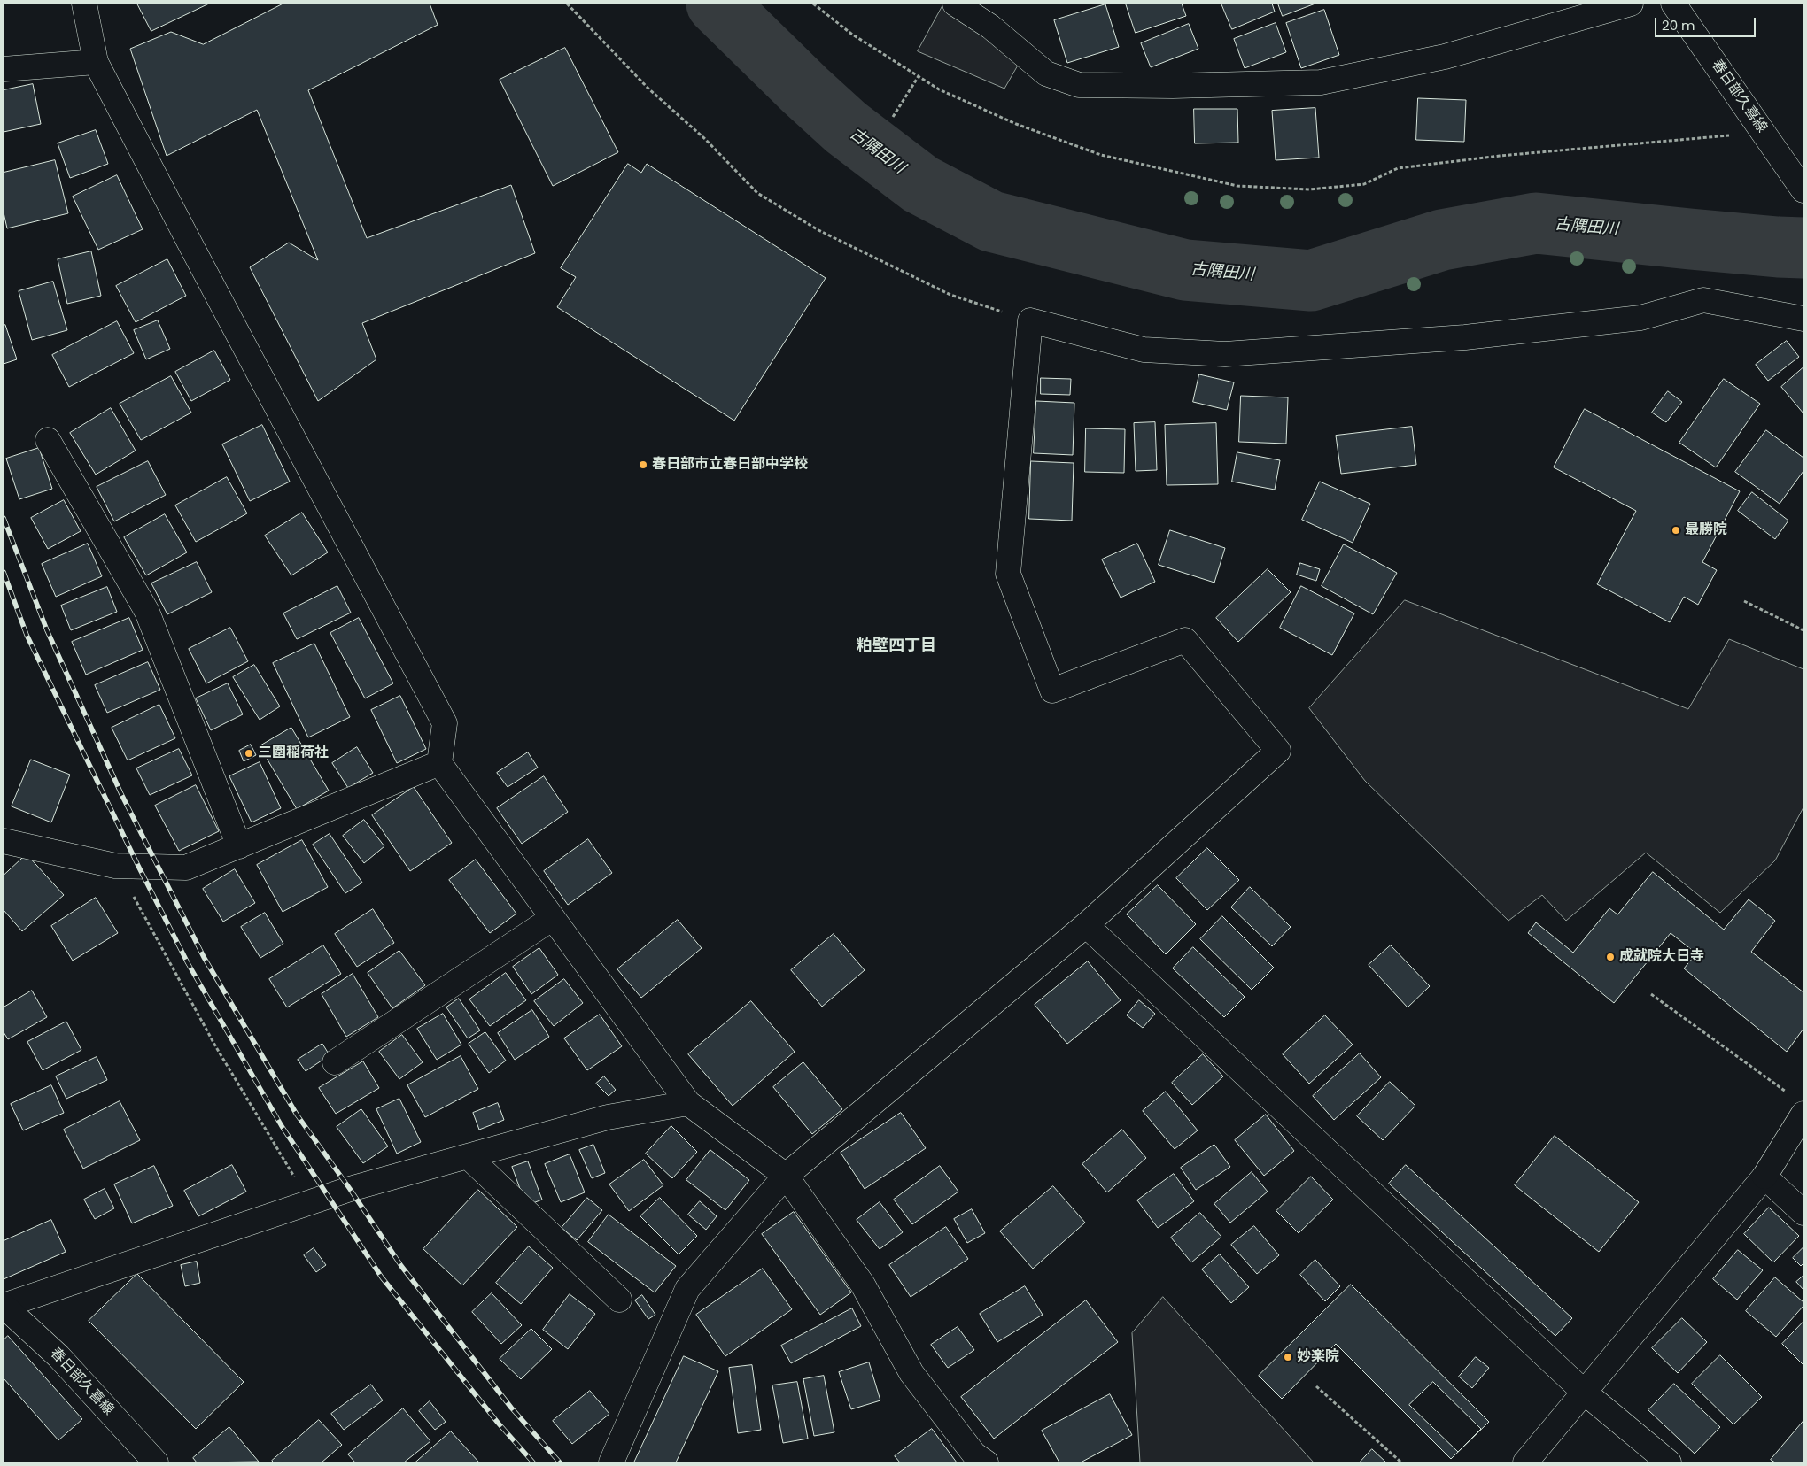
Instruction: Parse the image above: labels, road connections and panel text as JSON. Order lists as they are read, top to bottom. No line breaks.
{"streets":{"street":["春日部久喜線"]},"districts":["粕壁四丁目"],"water":["古隅田川"],"places":["春日部市立春日部中学校","最勝院","三圍稲荷社","成就院大日寺","妙楽院"],"scale_bar":"20 m"}
